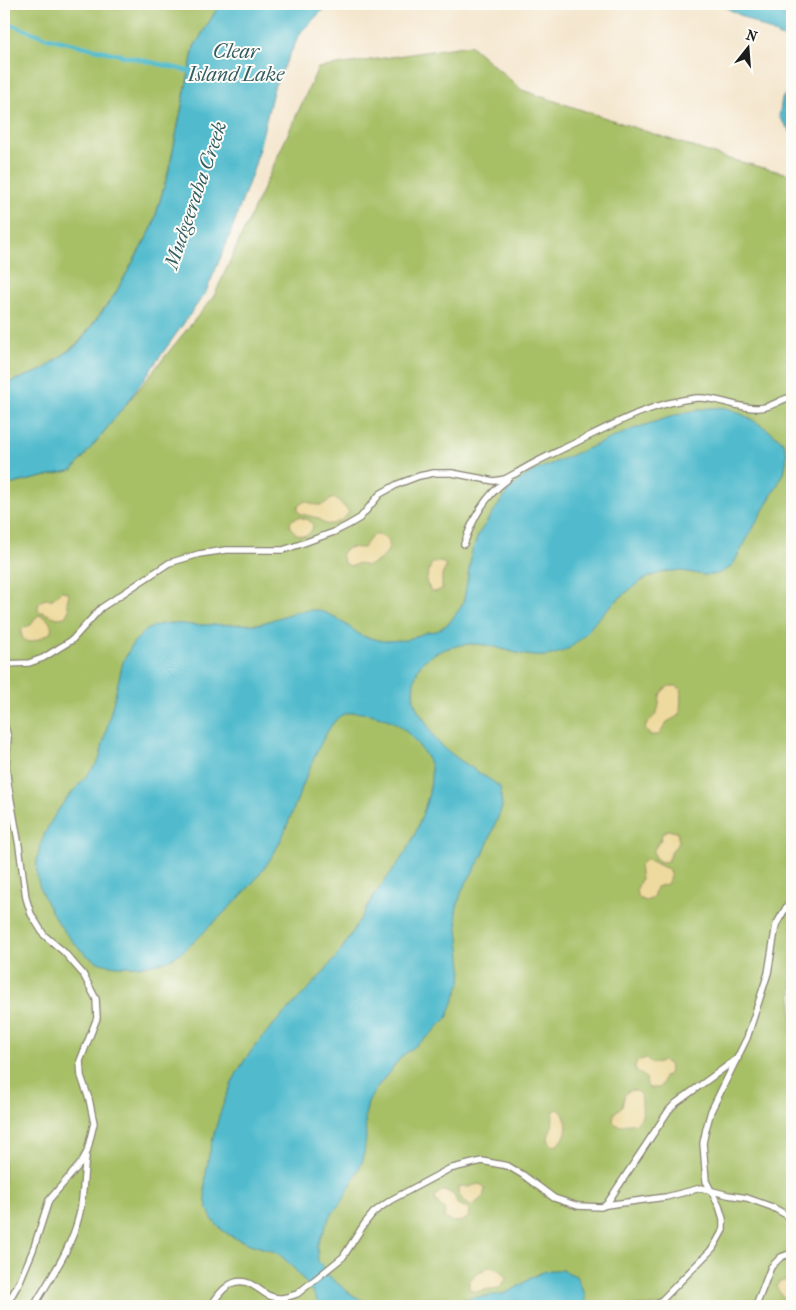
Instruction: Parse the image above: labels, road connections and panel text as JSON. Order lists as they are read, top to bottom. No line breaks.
{"water":["Clear Island Lake","Mudgeeraba Creek"],"north":"top"}
